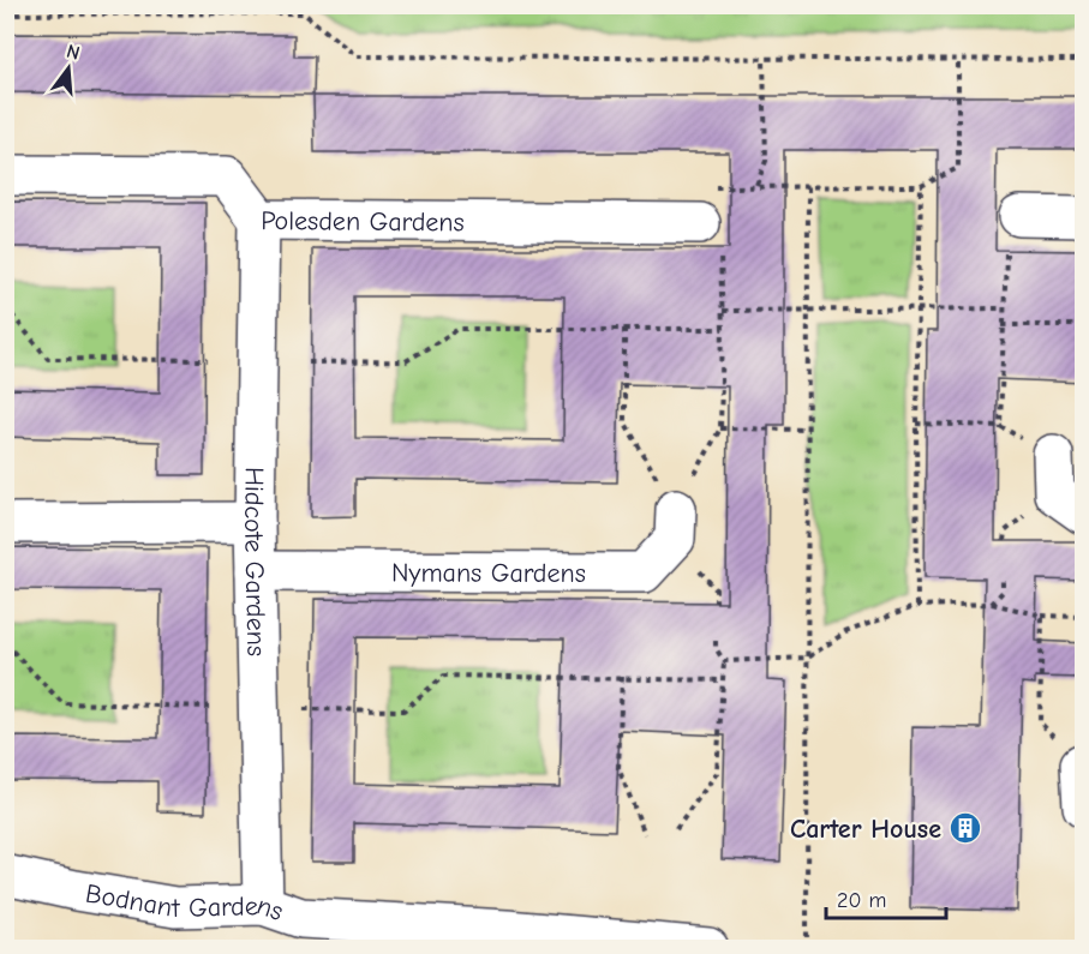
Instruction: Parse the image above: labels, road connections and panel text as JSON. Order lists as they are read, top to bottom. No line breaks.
{"streets":{"street":["Polesden Gardens","Hidcote Gardens","Nymans Gardens","Bodnant Gardens"]},"crossings":[["Polesden Gardens","Hidcote Gardens"],["Hidcote Gardens","Nymans Gardens"],["Hidcote Gardens","Bodnant Gardens"]],"places":{"building":["Carter House"]},"scale_bar":"20 m","north":"top"}
